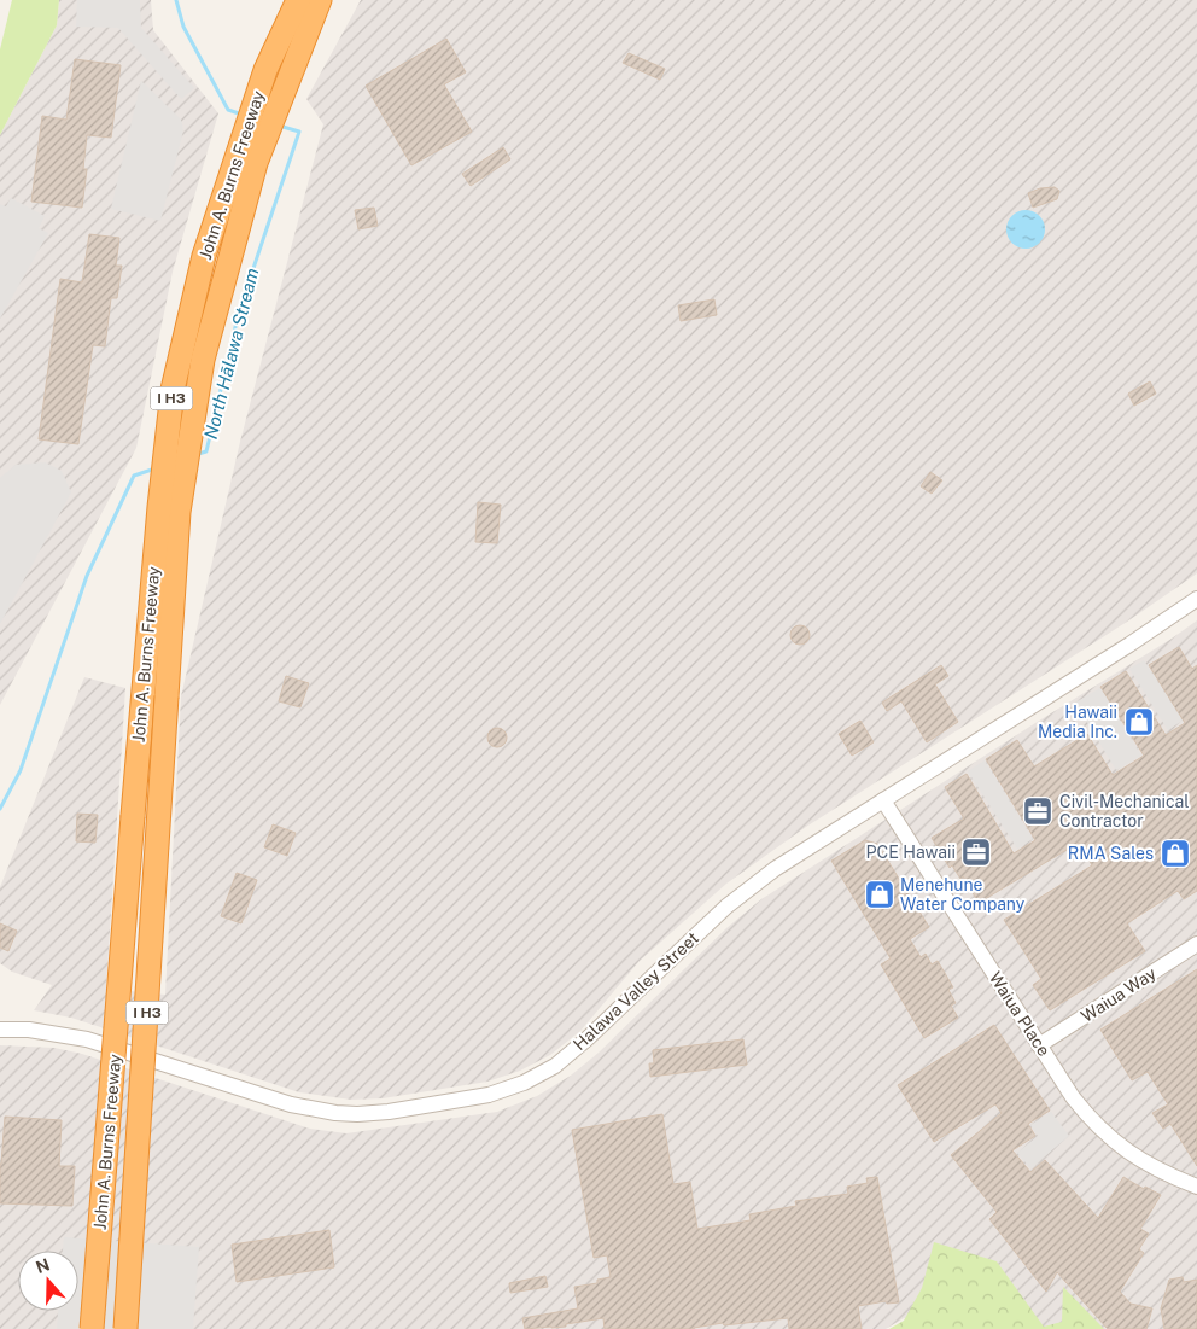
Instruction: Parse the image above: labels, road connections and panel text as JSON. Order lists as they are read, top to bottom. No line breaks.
{"streets":{"highway":["John A. Burns Freeway","I H3"],"street":["Halawa Valley Street","Waiua Way","Waiua Place"]},"crossings":[["Halawa Valley Street","Waiua Place"],["Waiua Way","Waiua Place"]],"water":["North Hālawa Stream"],"places":{"shop":["Hawaii Media Inc.","RMA Sales","Menehune Water Company"],"office":["Civil-Mechanical Contractor","PCE Hawaii"]},"north":"top"}
